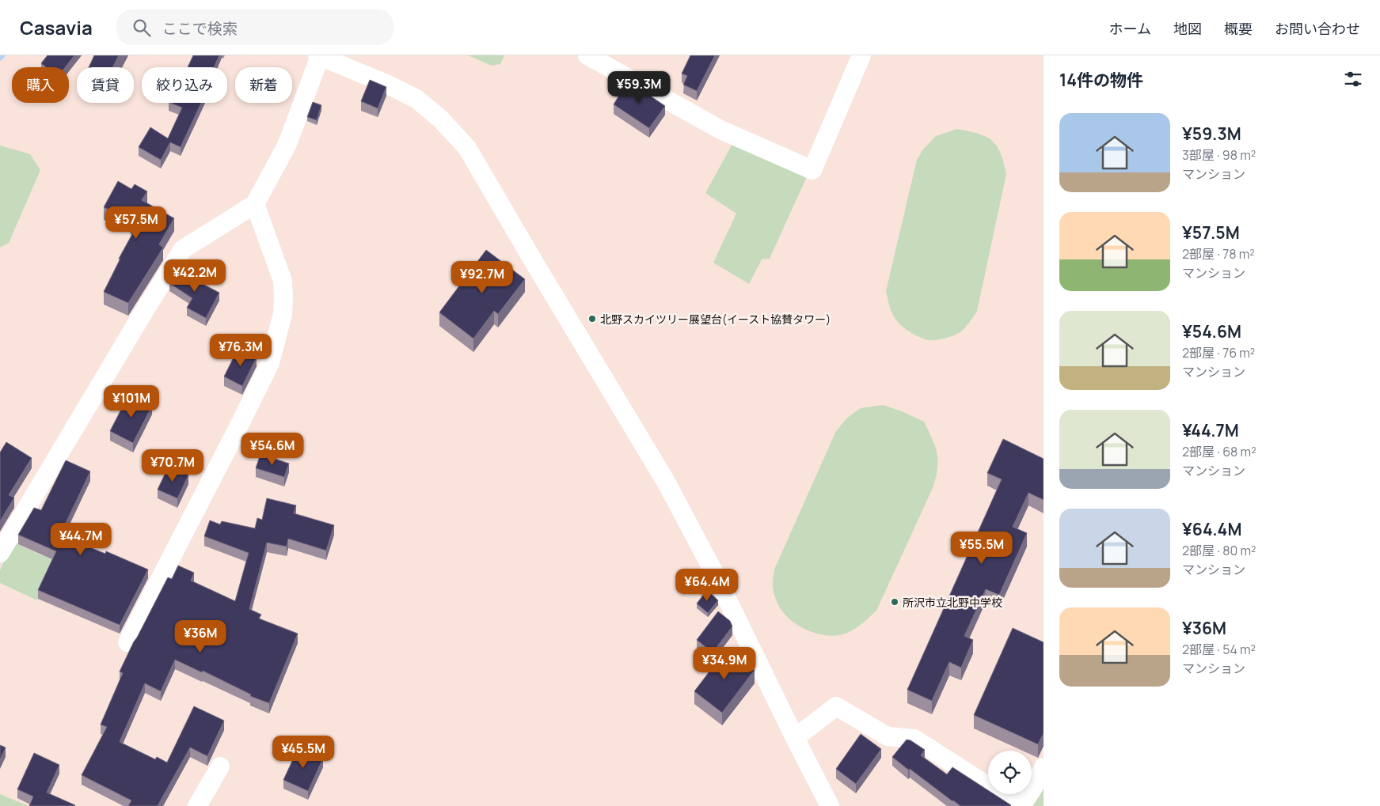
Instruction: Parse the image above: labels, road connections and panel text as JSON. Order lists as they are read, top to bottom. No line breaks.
{"places":["北野スカイツリー展望台(イースト協賛タワー)","所沢市立北野中学校"],"page":{"header":"Casavia","search":"ここで検索","nav":["ホーム","地図","概要","お問い合わせ"],"heading":"14件の物件","chip":["購入","賃貸","絞り込み","新着"],"price":["¥59.3M","¥57.5M","¥42.2M","¥92.7M","¥76.3M","¥101M","¥54.6M","¥70.7M","¥44.7M","¥55.5M","¥64.4M","¥36M","¥34.9M","¥45.5M"],"list":[{"name":"¥59.3M","note":"3部屋 · 98 m² · マンション"},{"name":"¥57.5M","note":"2部屋 · 78 m² · マンション"},{"name":"¥54.6M","note":"2部屋 · 76 m² · マンション"},{"name":"¥44.7M","note":"2部屋 · 68 m² · マンション"},{"name":"¥64.4M","note":"2部屋 · 80 m² · マンション"},{"name":"¥36M","note":"2部屋 · 54 m² · マンション"}]}}
